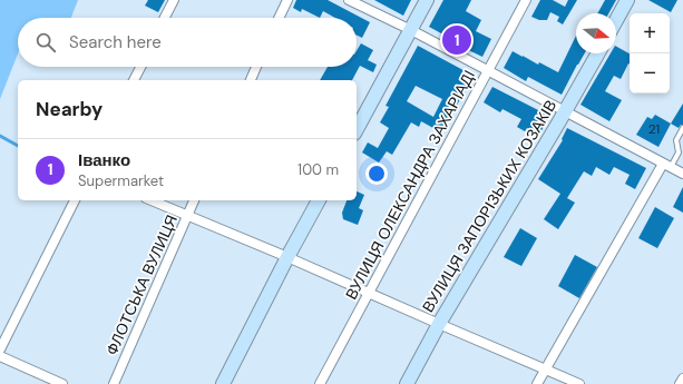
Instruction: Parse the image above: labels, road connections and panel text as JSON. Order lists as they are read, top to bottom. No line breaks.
{"streets":{"main road":["ВУЛИЦЯ ЗАПОРІЗЬКИХ КОЗАКІВ"],"street":["ВУЛИЦЯ ОЛЕКСАНДРА ЗАХАРІАДІ","ФЛОТСЬКА ВУЛИЦЯ"]},"house_numbers":["21"],"north":"right","page":{"map_buttons":["+","−"],"search":"Search here","pins":"1","heading":"Nearby","list":[{"mark":"1","name":"Іванко","note":"Supermarket","value":"100 m"}]}}
